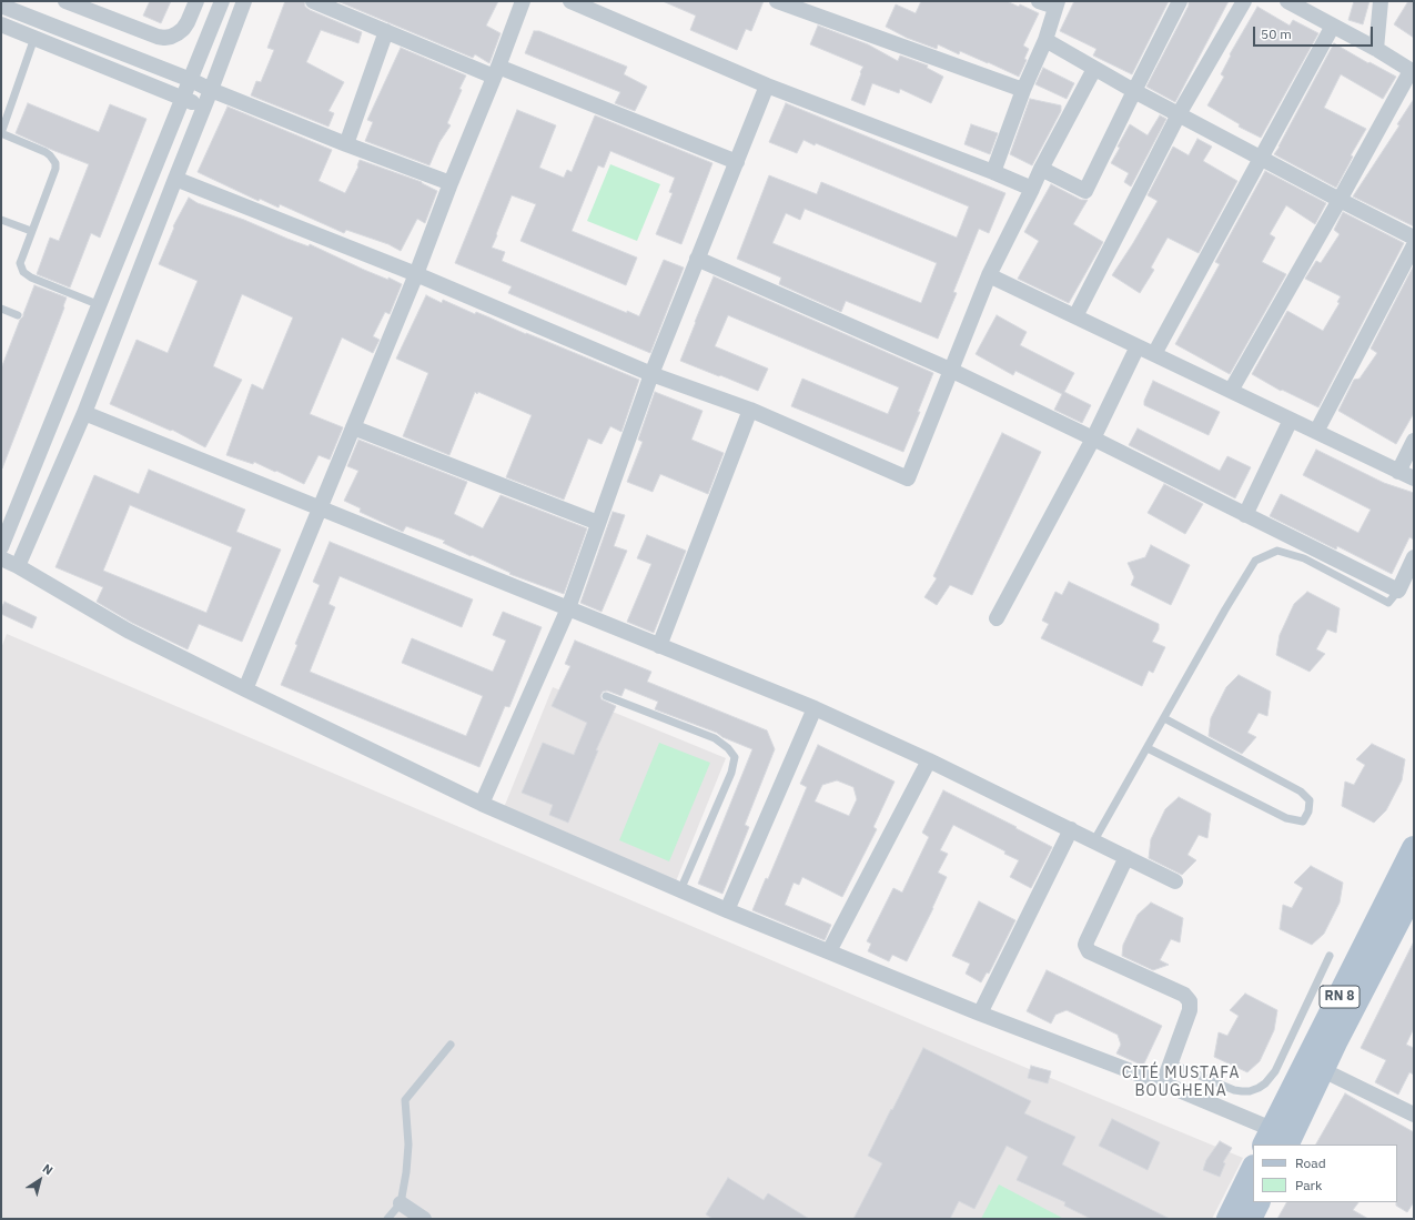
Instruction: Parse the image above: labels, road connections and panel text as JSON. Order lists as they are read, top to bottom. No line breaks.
{"streets":{"main road":["RN 8"]},"districts":["CITÉ MUSTAFA BOUGHENA"],"legend":["Road","Park"],"scale_bar":"50 m","north":"top right"}
